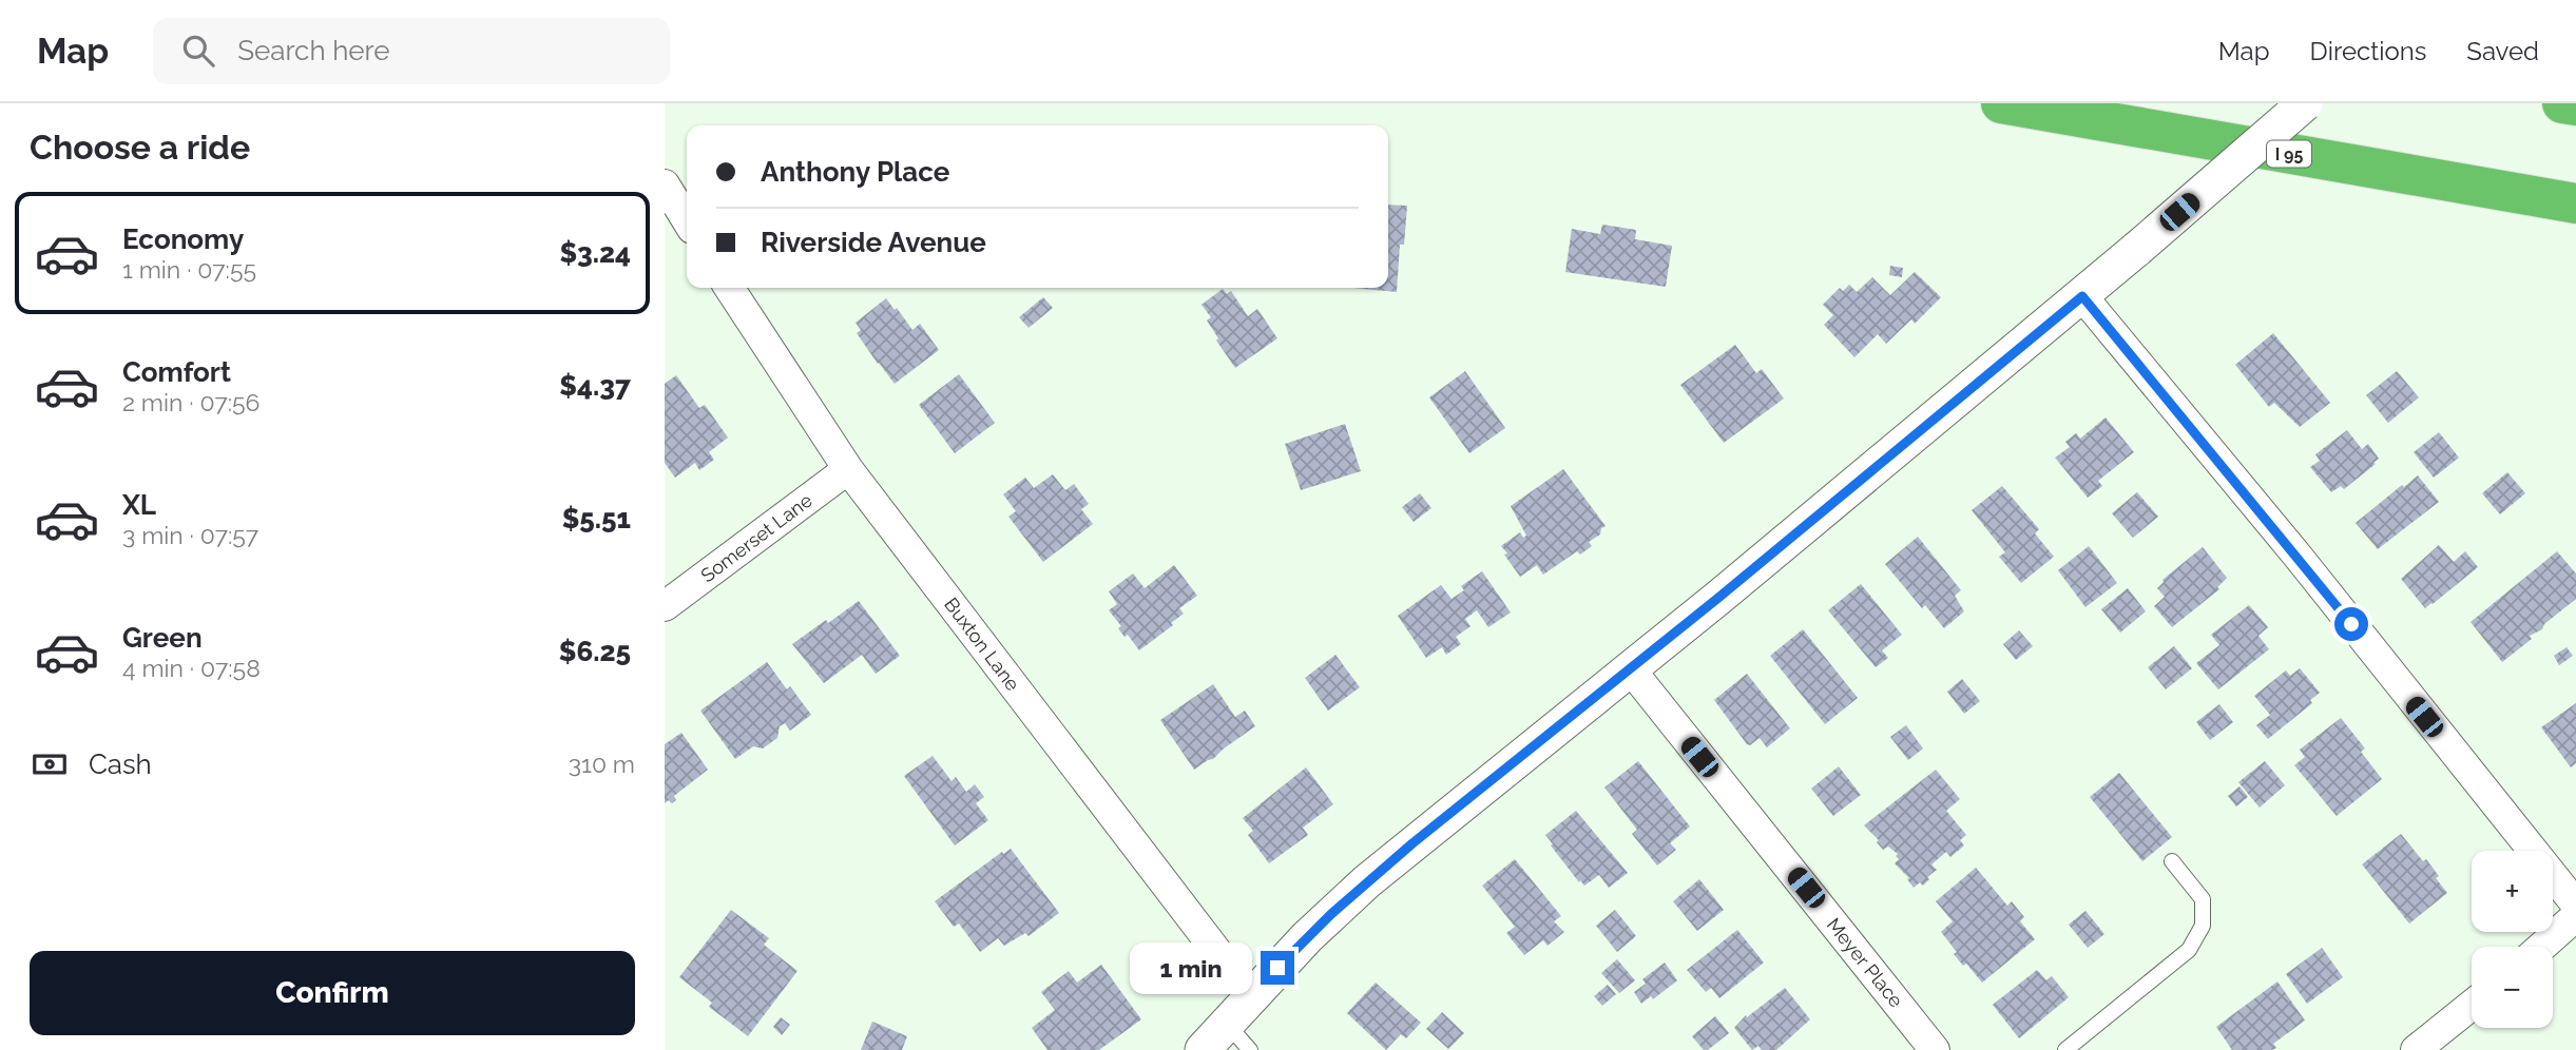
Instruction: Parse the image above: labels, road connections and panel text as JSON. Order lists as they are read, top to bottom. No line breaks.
{"streets":{"highway":["I 95"],"street":["Somerset Lane","Buxton Lane","Meyer Place"]},"crossings":[["Somerset Lane","Buxton Lane"]],"page":{"header":"Map","search":"Search here","nav":["Map","Directions","Saved"],"heading":"Choose a ride","banner":["Anthony Place","Riverside Avenue"],"list":[{"name":"Economy","note":"1 min · 07:55","value":"$3.24"},{"name":"Comfort","note":"2 min · 07:56","value":"$4.37"},{"name":"XL","note":"3 min · 07:57","value":"$5.51"},{"name":"Green","note":"4 min · 07:58","value":"$6.25"}],"pay":["Cash","310 m"],"map_buttons":["+","−"],"buttons":"Confirm","bubble":"1 min"}}
